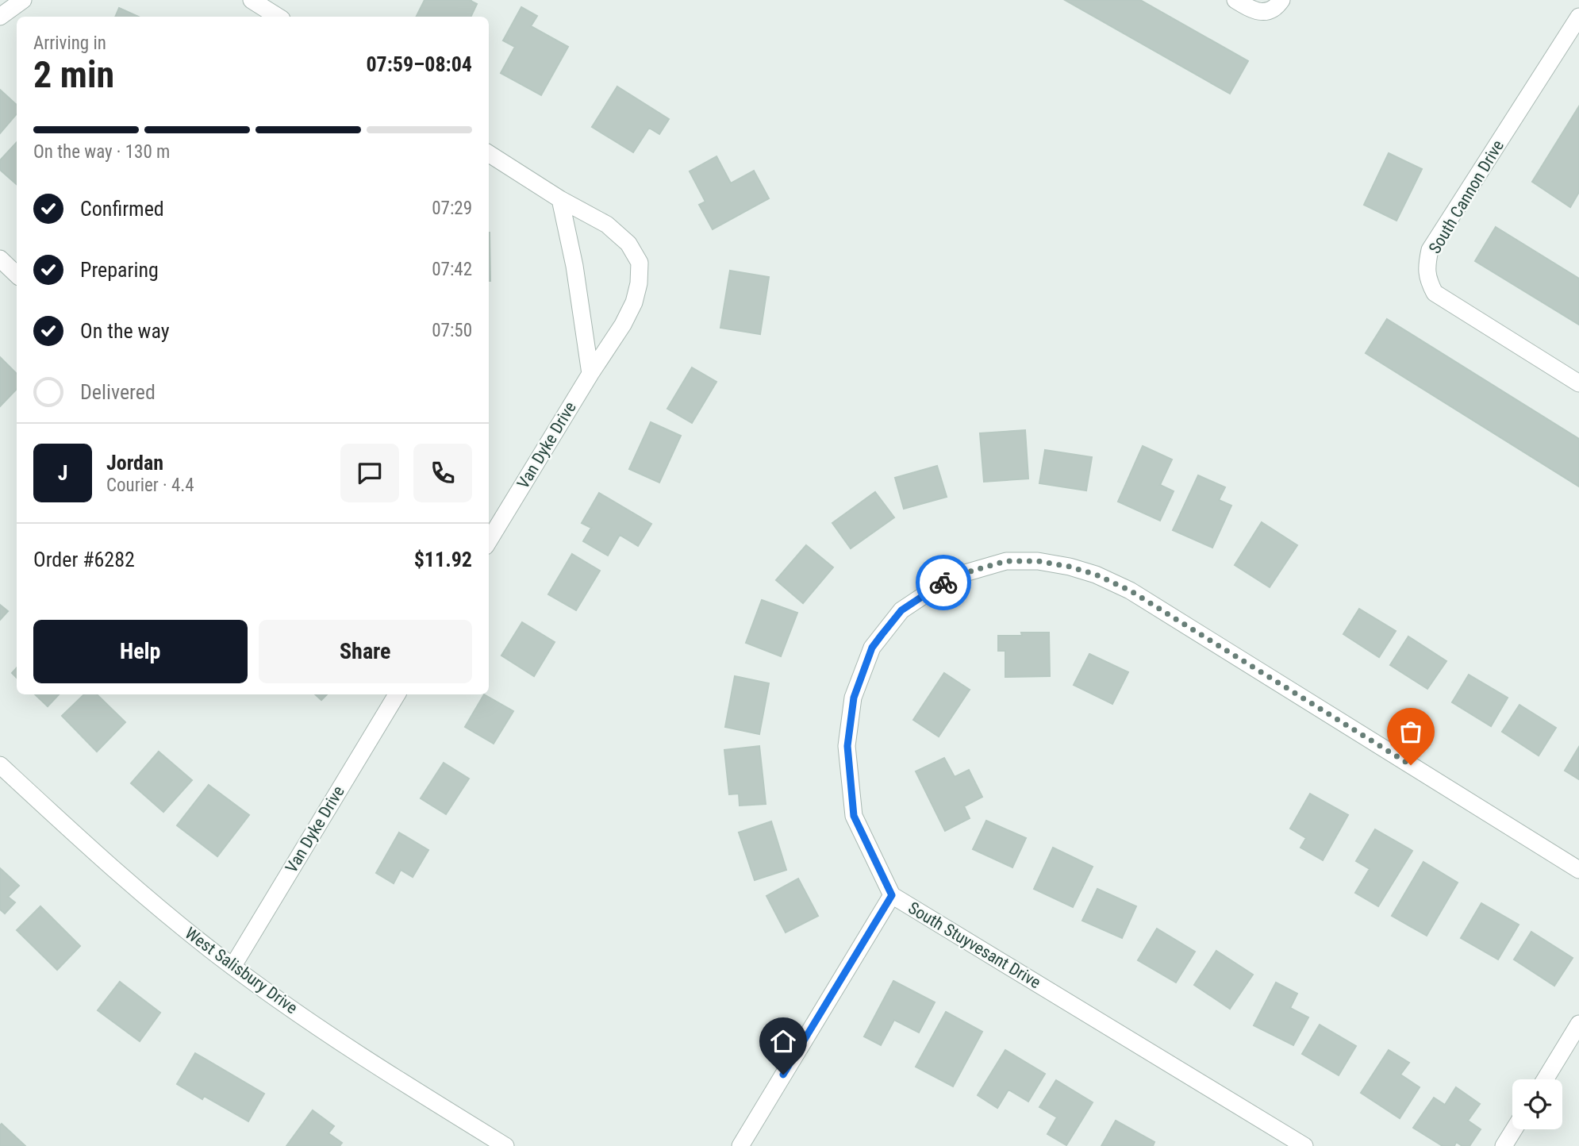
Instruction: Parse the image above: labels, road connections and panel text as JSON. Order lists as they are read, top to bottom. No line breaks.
{"streets":{"street":["South Cannon Drive","Van Dyke Drive","South Stuyvesant Drive","West Salisbury Drive"]},"crossings":[["Van Dyke Drive","West Salisbury Drive"]],"page":{"heading":["2 min","Arriving in","07:59–08:04"],"panel":["Jordan","Courier · 4.4","Order #6282","$11.92"],"bar":"On the way · 130 m","list":[["Confirmed","07:29"],["Preparing","07:42"],["On the way","07:50"],"Delivered"],"round":"J","buttons":["Help","Share"]}}
